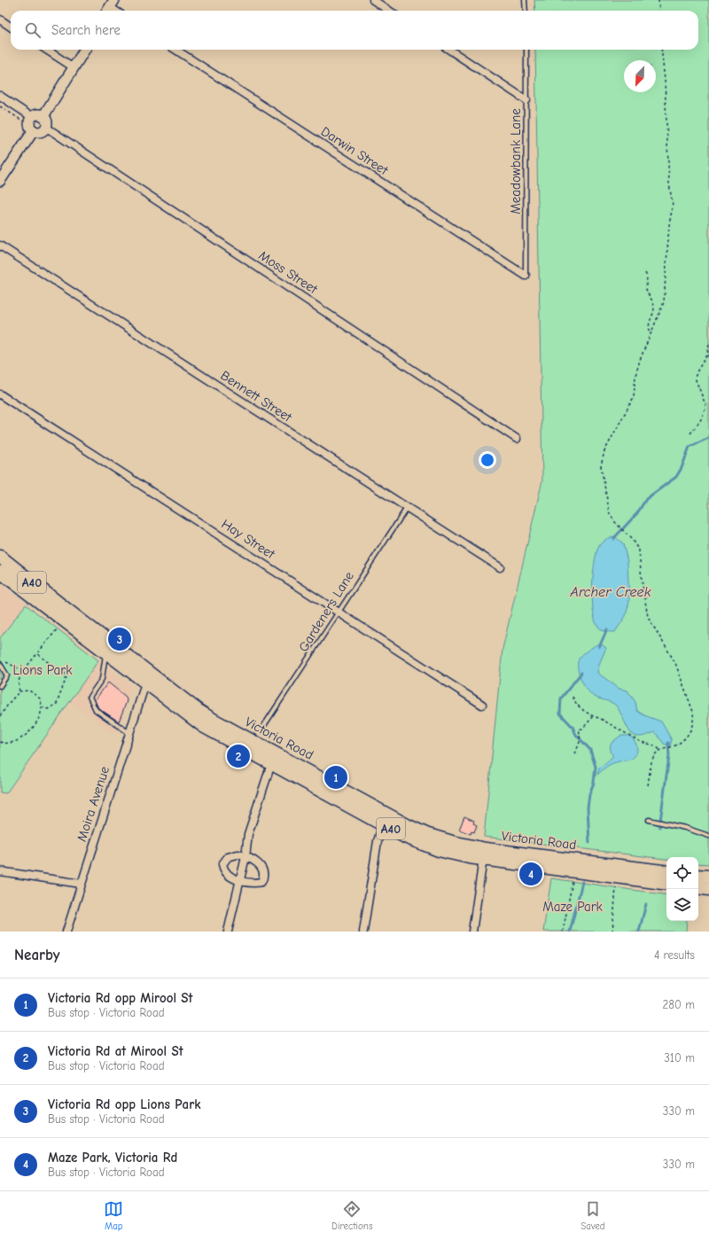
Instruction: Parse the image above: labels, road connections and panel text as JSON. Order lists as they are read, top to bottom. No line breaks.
{"streets":{"highway":["A40","Victoria Road"],"street":["Darwin Street","Moss Street","Bennett Street","Hay Street","Moira Avenue"],"lane":["Meadowbank Lane","Gardeners Lane"]},"crossings":[["Darwin Street","Meadowbank Lane"],["Bennett Street","Gardeners Lane"],["Hay Street","Gardeners Lane"],["Victoria Road","Moira Avenue"]],"water":["Archer Creek"],"parks":["Lions Park","Maze Park"],"north":"bottom left","page":{"search":"Search here","pins":["3","2","1","4"],"heading":["Nearby","4 results"],"list":[{"mark":"1","name":"Victoria Rd opp Mirool St","note":"Bus stop · Victoria Road","value":"280 m"},{"mark":"2","name":"Victoria Rd at Mirool St","note":"Bus stop · Victoria Road","value":"310 m"},{"mark":"3","name":"Victoria Rd opp Lions Park","note":"Bus stop · Victoria Road","value":"330 m"},{"mark":"4","name":"Maze Park, Victoria Rd","note":"Bus stop · Victoria Road","value":"330 m"}],"nav":["Map","Directions","Saved"]}}
